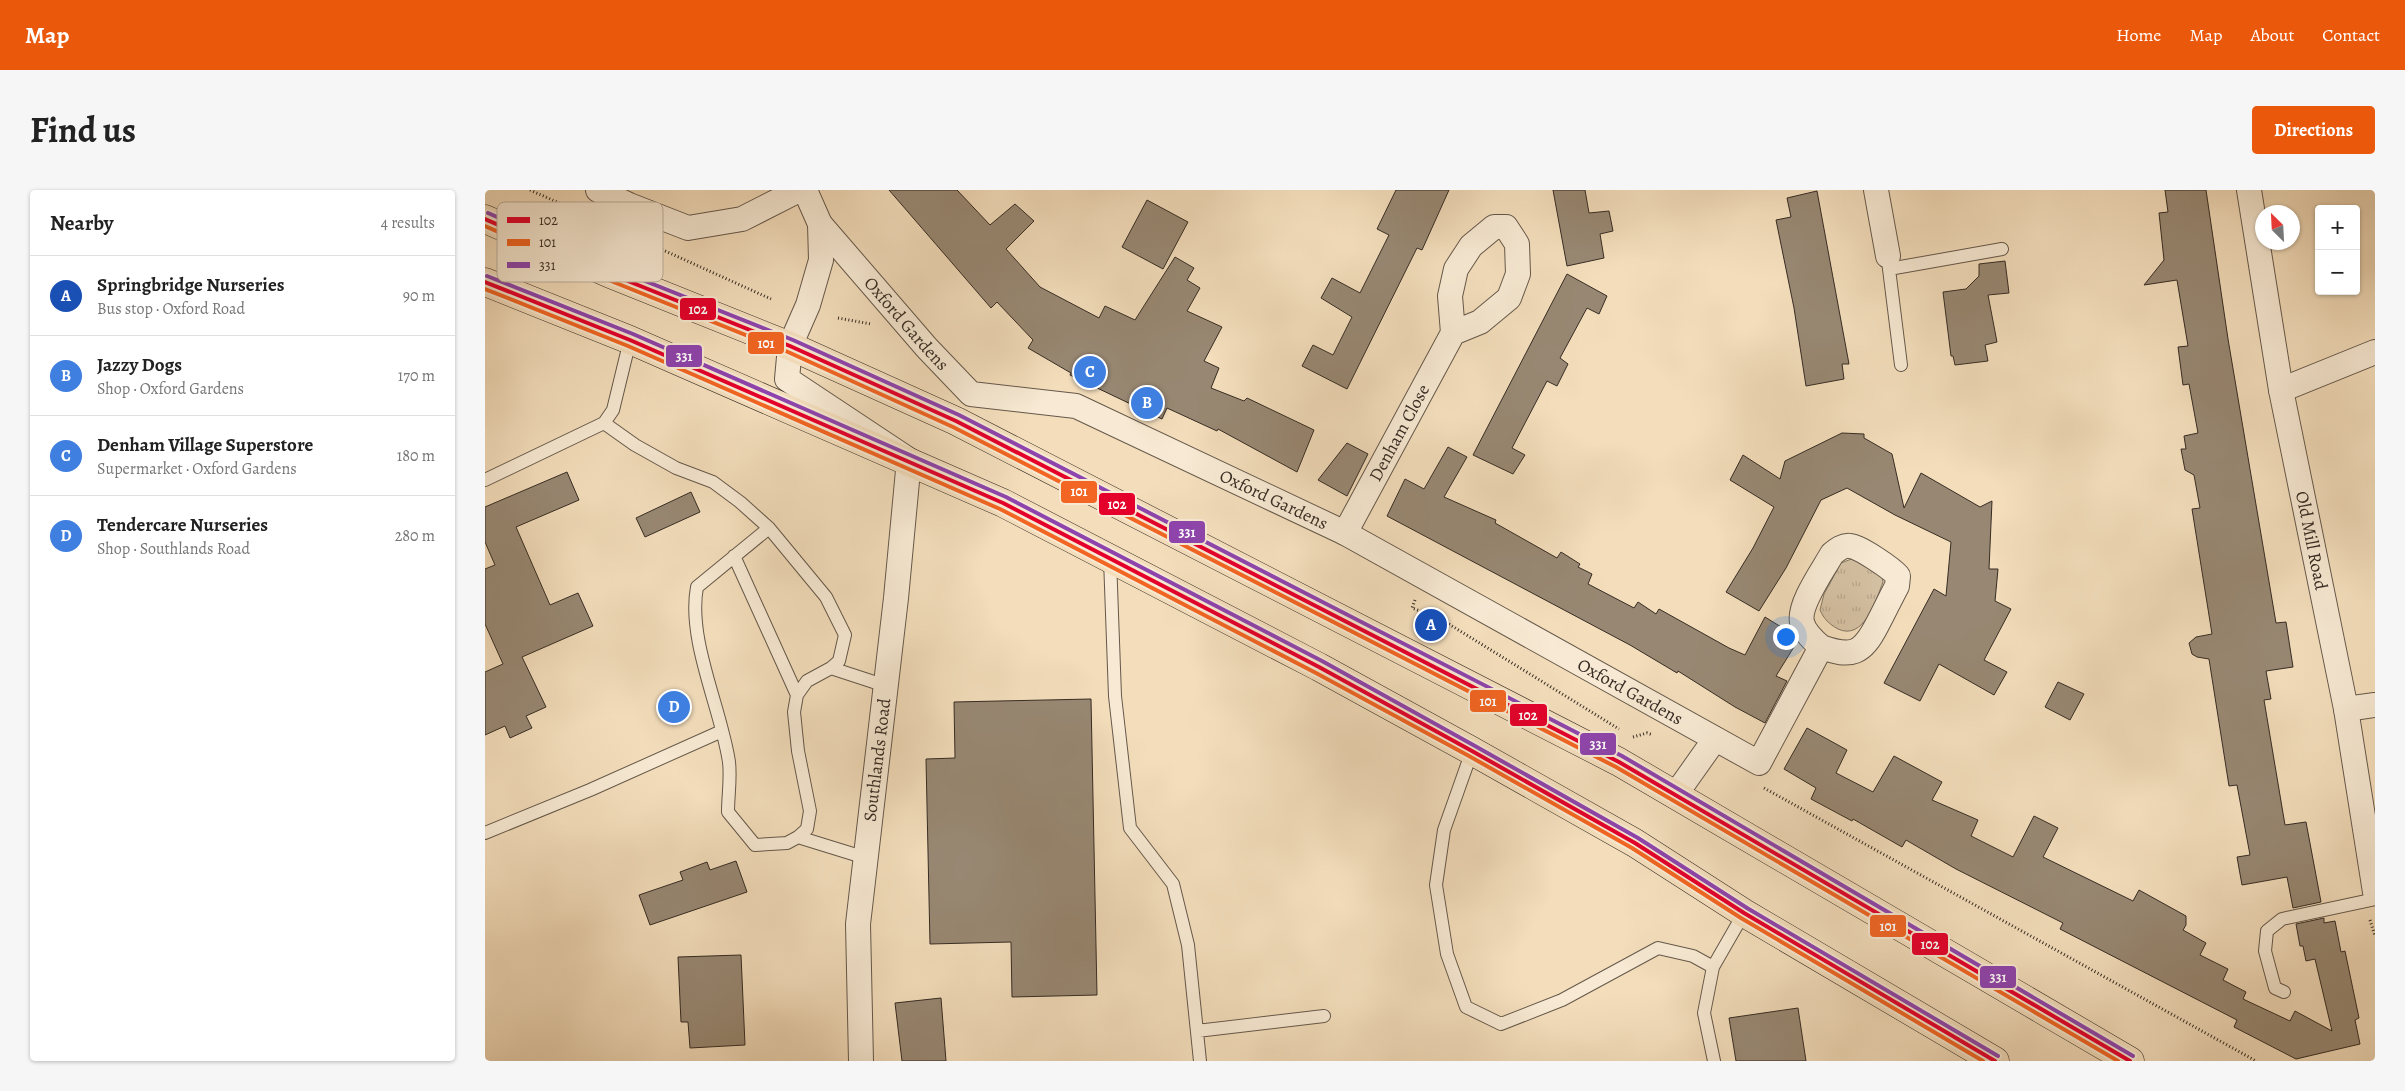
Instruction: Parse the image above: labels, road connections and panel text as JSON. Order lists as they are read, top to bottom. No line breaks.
{"streets":{"street":["Oxford Gardens","Denham Close","Old Mill Road","Southlands Road"]},"crossings":[["Oxford Gardens","Denham Close"]],"lines":["transit line 331","transit line 102","transit line 101"],"legend":["102","101","331"],"north":"top left","page":{"header":"Map","nav":["Home","Map","About","Contact"],"title":"Find us","buttons":"Directions","heading":["Nearby","4 results"],"map_buttons":["+","−"],"list":[{"mark":"A","name":"Springbridge Nurseries","note":"Bus stop · Oxford Road","value":"90 m"},{"mark":"B","name":"Jazzy Dogs","note":"Shop · Oxford Gardens","value":"170 m"},{"mark":"C","name":"Denham Village Superstore","note":"Supermarket · Oxford Gardens","value":"180 m"},{"mark":"D","name":"Tendercare Nurseries","note":"Shop · Southlands Road","value":"280 m"}],"pins":["C","B","A","D"]}}
